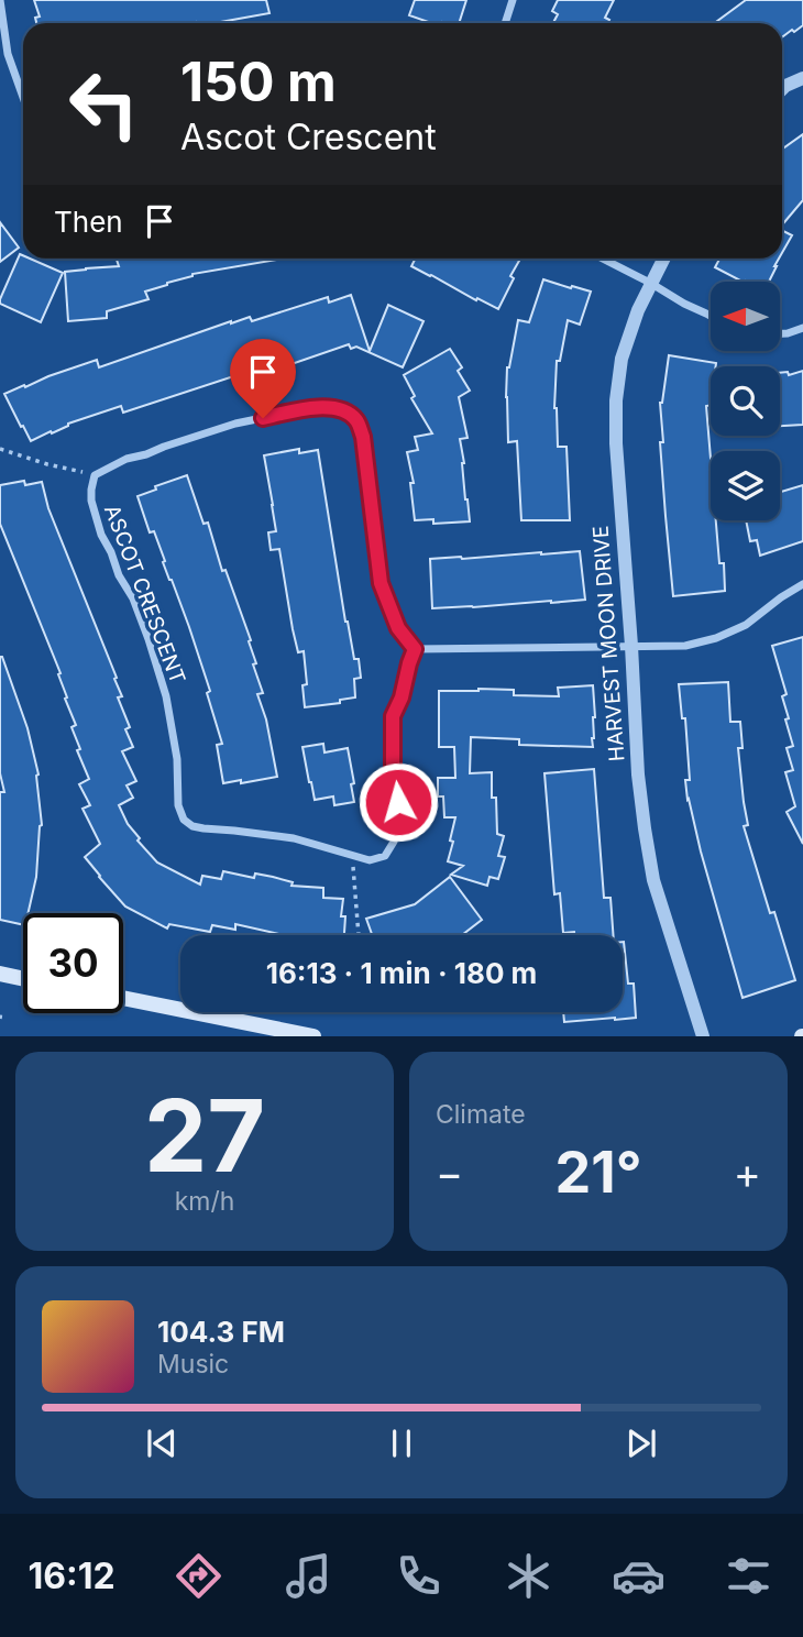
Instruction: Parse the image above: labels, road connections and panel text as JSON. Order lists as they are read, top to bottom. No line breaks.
{"streets":{"street":["ASCOT CRESCENT","HARVEST MOON DRIVE"]},"north":"left","page":{"turn":["150 m","Ascot Crescent"],"then":"Then","limit":"30","trip":"16:13 · 1 min · 180 m","tile":[["27","km/h"],"Climate"],"heat":["−","21°","+"],"song":["104.3 FM","Music"],"tabs":"16:12"}}
